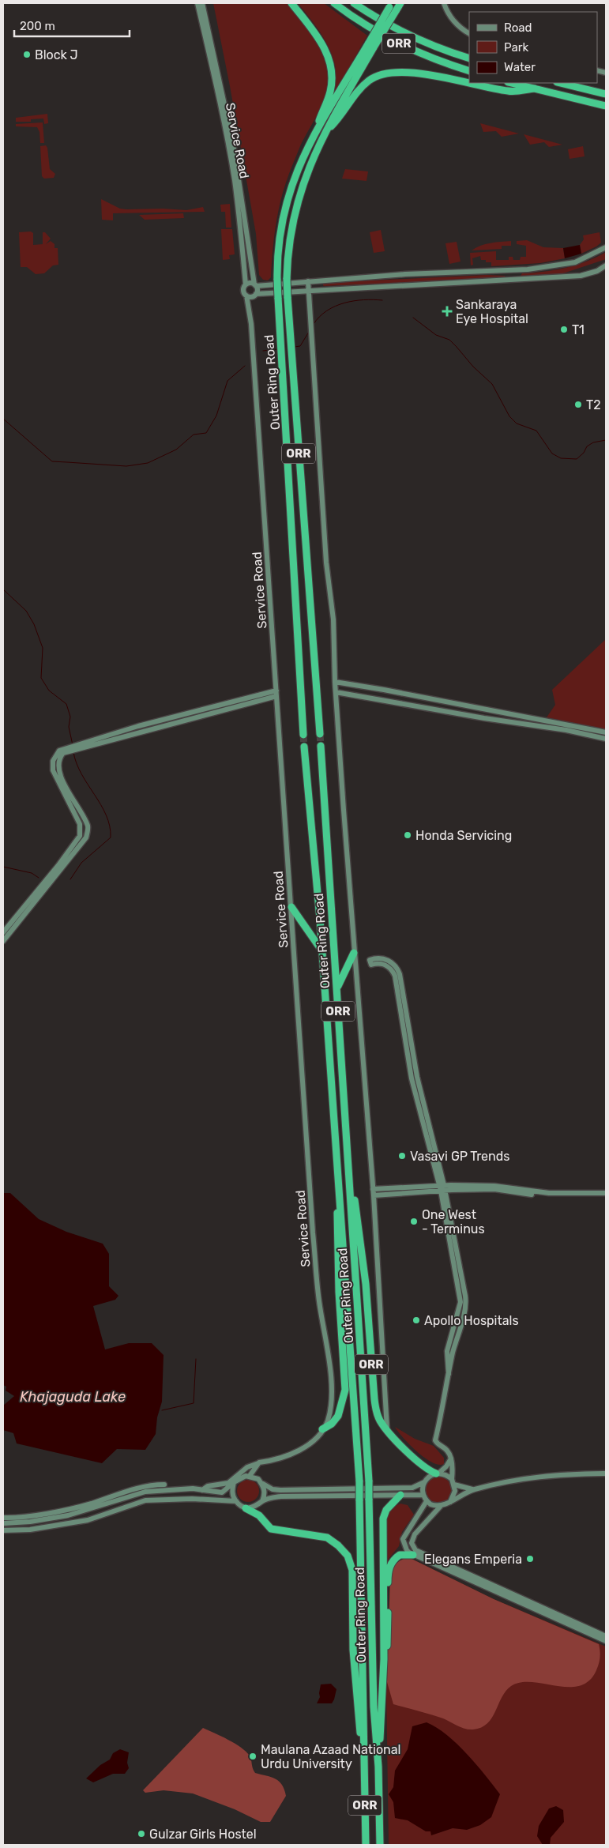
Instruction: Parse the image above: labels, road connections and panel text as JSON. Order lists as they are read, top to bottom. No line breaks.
{"streets":{"highway":["ORR","Outer Ring Road"],"main road":["Service Road"]},"crossings":[["ORR","Service Road"],["ORR","Outer Ring Road"]],"water":["Khajaguda Lake"],"places":{"other":["Block J","T1","T2","Honda Servicing","Vasavi GP Trends","One West - Terminus","Apollo Hospitals","Elegans Emperia","Maulana Azaad National Urdu University","Gulzar Girls Hostel"],"health":["Sankaraya Eye Hospital"]},"legend":["Road","Park","Water"],"scale_bar":"200 m"}
